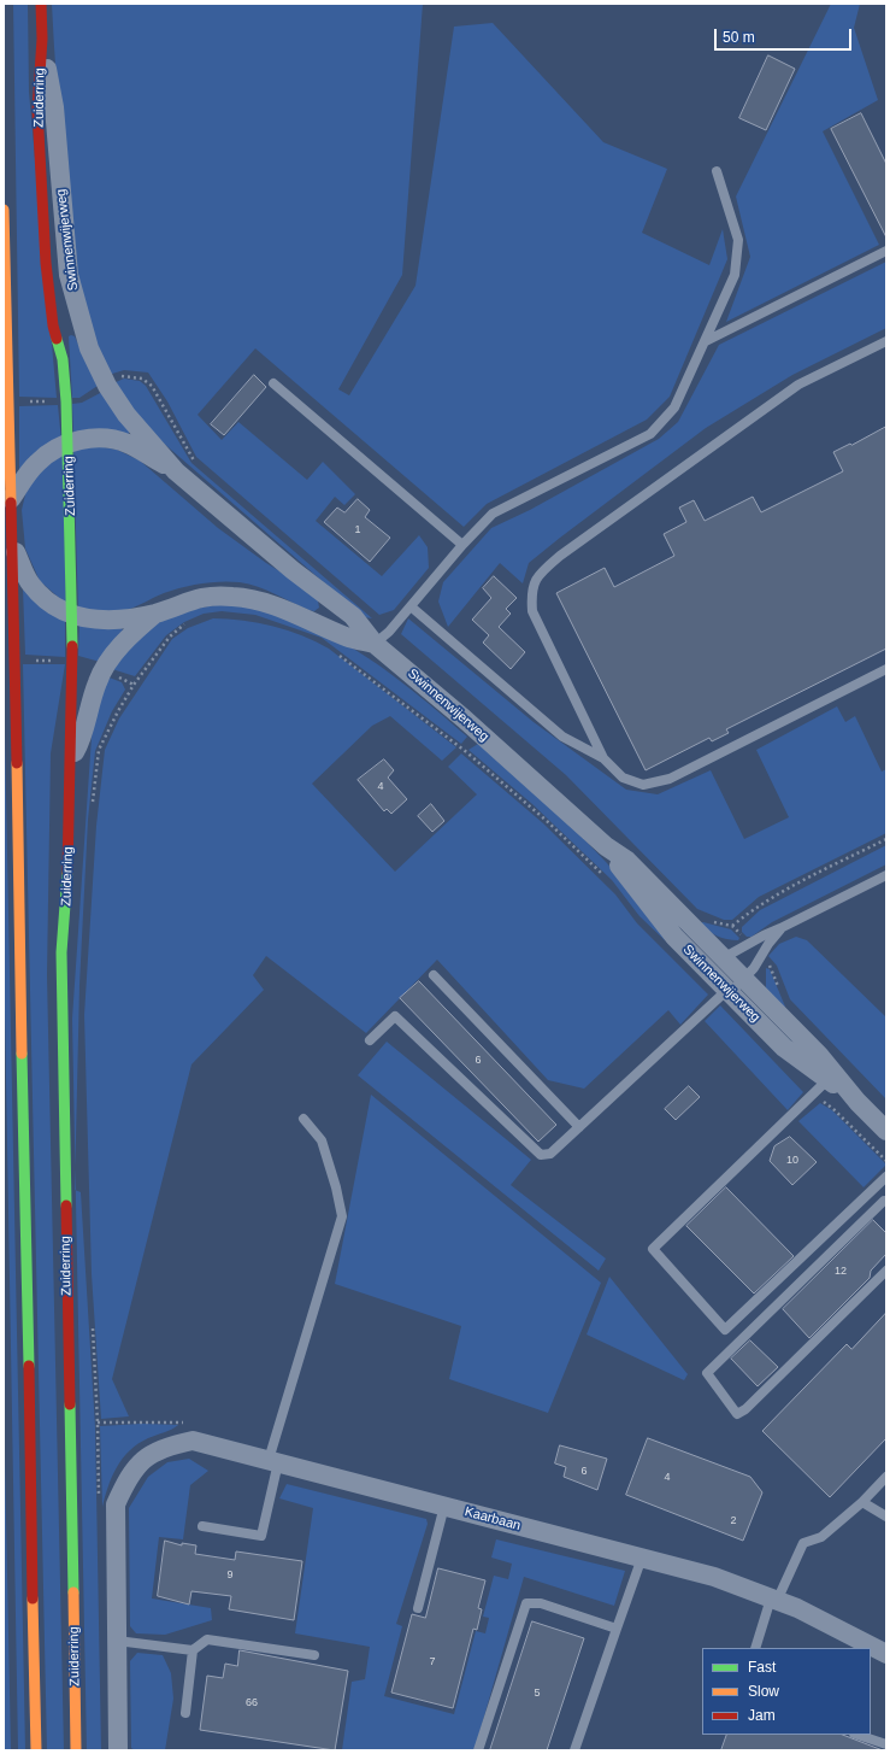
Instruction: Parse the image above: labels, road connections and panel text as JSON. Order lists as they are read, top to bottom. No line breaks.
{"streets":{"main road":["Zuiderring"],"street":["Swinnenwijerweg","Kaarbaan"]},"crossings":[["Zuiderring","Swinnenwijerweg"]],"house_numbers":["1","4","6","10","12","6","4","2","9","7","5","66"],"legend":["Fast","Slow","Jam"],"scale_bar":"50 m"}
